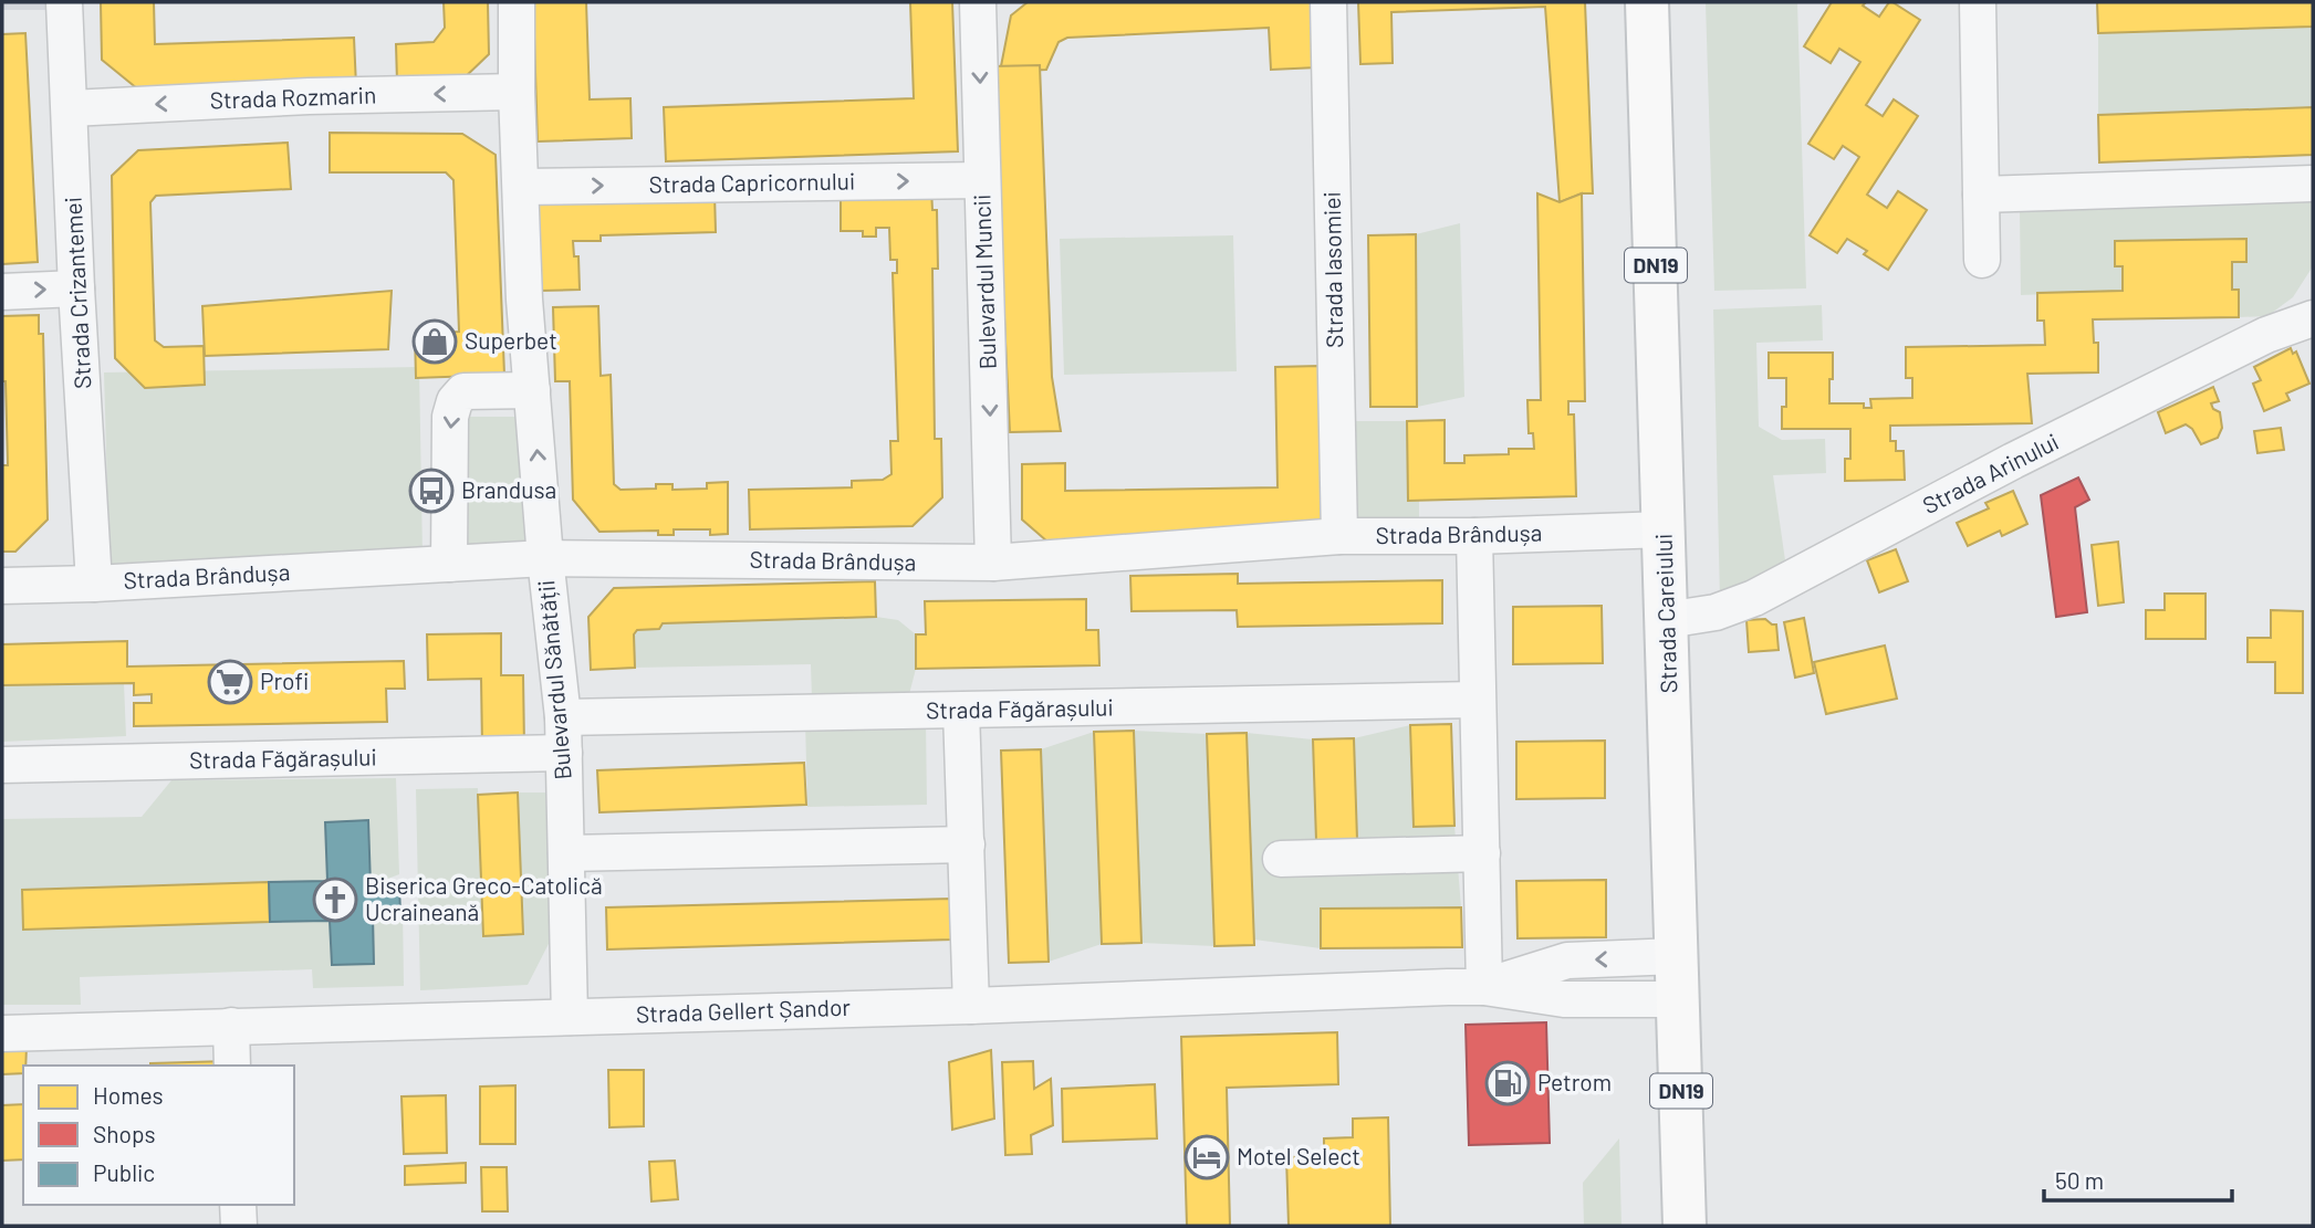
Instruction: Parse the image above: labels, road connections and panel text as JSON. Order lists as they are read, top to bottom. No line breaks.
{"streets":{"main road":["DN19","Strada Careiului"],"street":["Strada Rozmarin","Strada Capricornului","Strada Iasomiei","Bulevardul Muncii","Strada Crizantemei","Strada Arinului","Strada Brândușa","Bulevardul Sănătății","Strada Făgărașului","Strada Gellert Șandor"]},"crossings":[["Strada Rozmarin","Strada Crizantemei"],["Strada Rozmarin","Bulevardul Sănătății"],["Strada Capricornului","Bulevardul Muncii"],["Strada Capricornului","Bulevardul Sănătății"],["Strada Iasomiei","Strada Brândușa"],["Bulevardul Muncii","Strada Brândușa"],["Strada Crizantemei","Strada Brândușa"],["Strada Arinului","Strada Careiului"],["Strada Brândușa","Strada Careiului"],["Strada Brândușa","Bulevardul Sănătății"],["Strada Careiului","Strada Gellert Șandor"],["Bulevardul Sănătății","Strada Făgărașului"],["Bulevardul Sănătății","Strada Gellert Șandor"]],"one_way":["Strada Rozmarin","Strada Capricornului","Bulevardul Muncii"],"places":{"shop":["Superbet"],"bus stop":["Brandusa"],"supermarket":["Profi"],"church":["Biserica Greco-Catolică Ucraineană"],"fuel station":["Petrom"],"hotel":["Motel Select"]},"legend":["Homes","Shops","Public"],"scale_bar":"50 m"}
